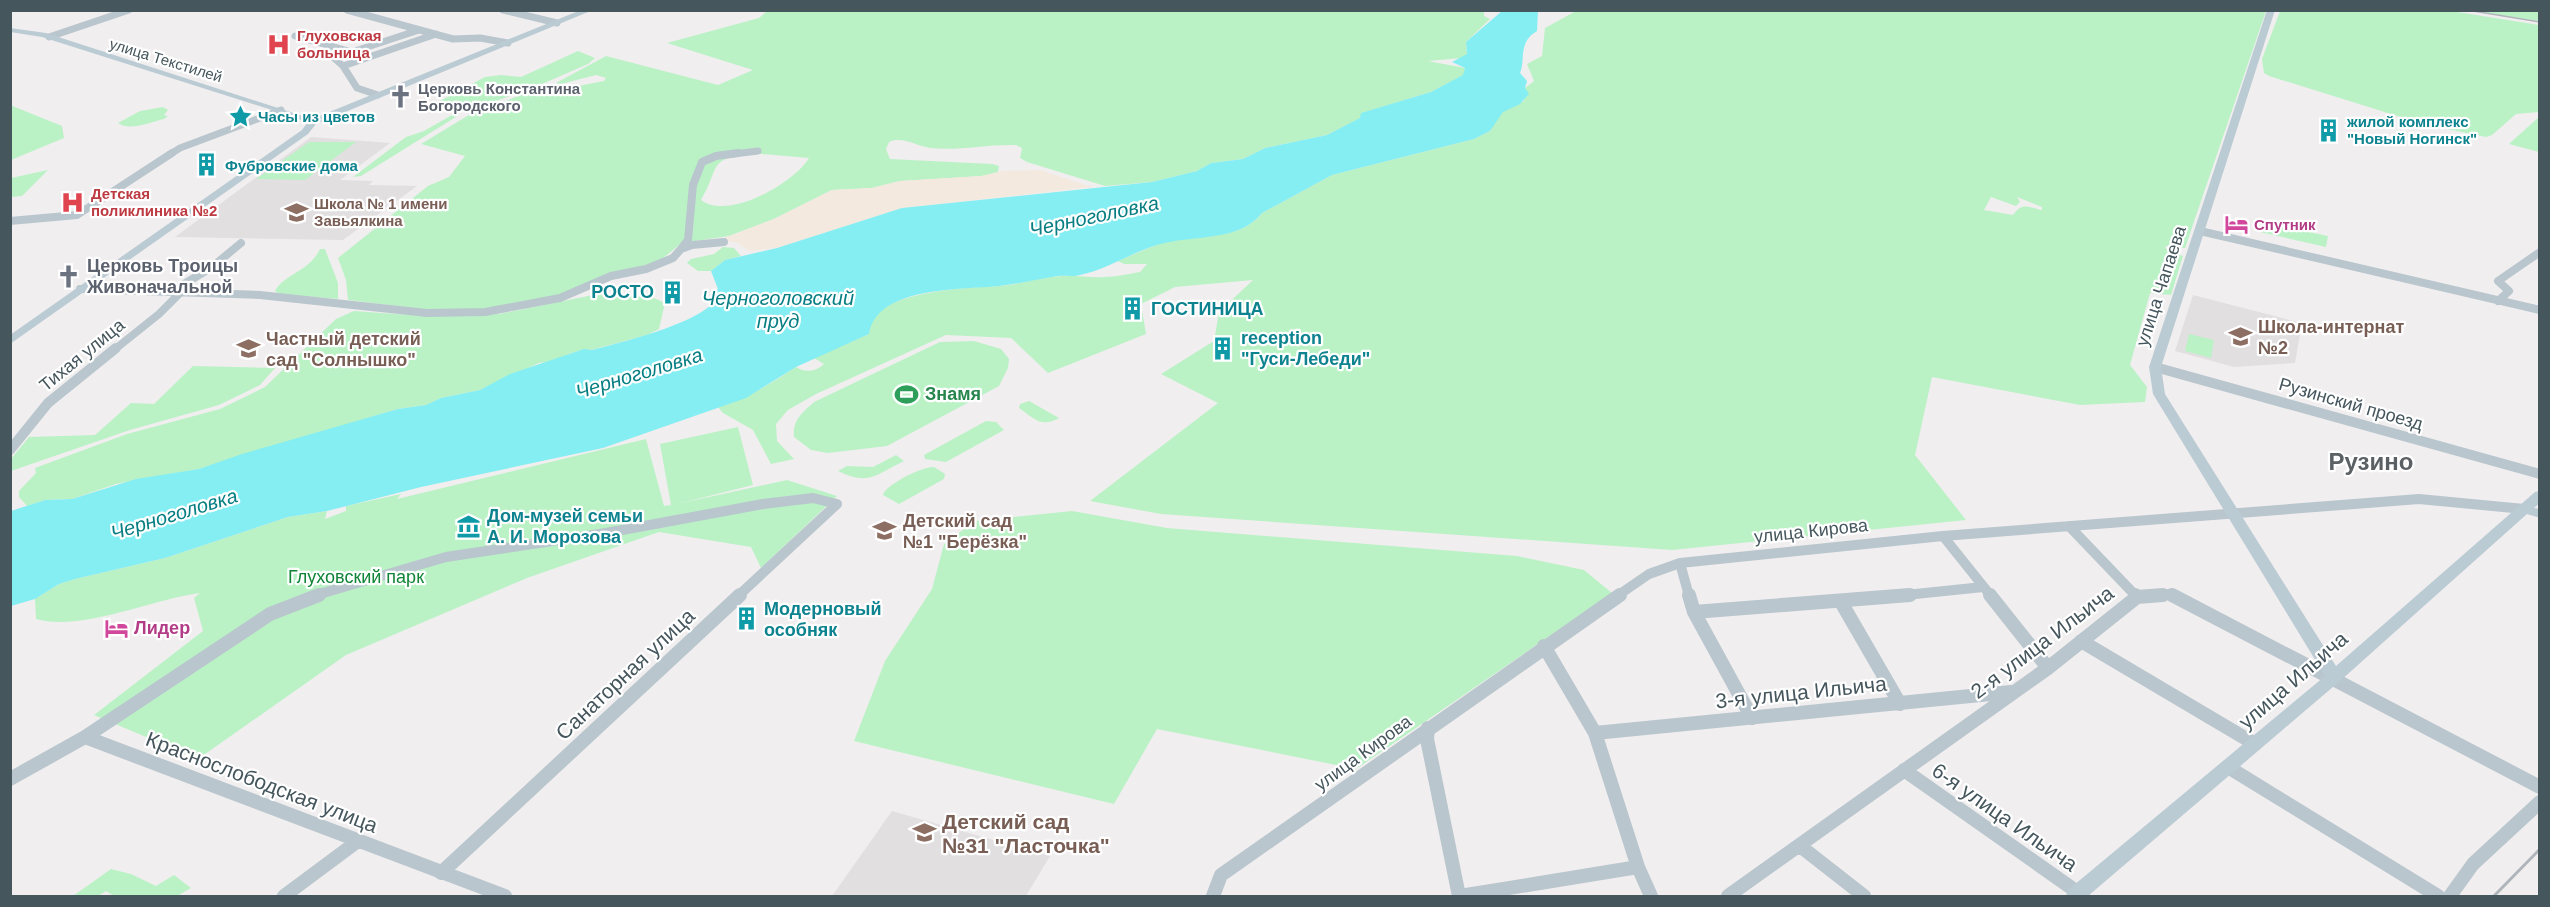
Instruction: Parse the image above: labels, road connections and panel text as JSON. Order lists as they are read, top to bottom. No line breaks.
{"streets":{"street":["улица Текстилей","улица Чапаева","Тихая улица","Рузинский проезд","улица Кирова","2-я улица Ильича","Санаторная улица","улица Ильича","3-я улица Ильича","Краснослободская улица","6-я улица Ильича"]},"crossings":[["улица Чапаева","Рузинский проезд"],["улица Чапаева","улица Кирова"],["улица Чапаева","2-я улица Ильича"],["улица Чапаева","улица Ильича"],["улица Кирова","улица Ильича"],["2-я улица Ильича","улица Ильича"],["2-я улица Ильича","3-я улица Ильича"],["2-я улица Ильича","6-я улица Ильича"],["Санаторная улица","Краснослободская улица"],["улица Ильича","6-я улица Ильича"]],"districts":["Рузино"],"water":["Черноголовка","Черноголовский пруд"],"parks":["Глуховский парк"],"places":{"hospital":["Глуховская больница","Детская поликлиника №2"],"church":["Церковь Константина Богородского","Церковь Троицы Живоначальной"],"place":["Часы из цветов"],"building":["жилой комплекс \"Новый Ногинск\"","Фубровские дома","РОСТО","ГОСТИНИЦА","reception \"Гуси-Лебеди\"","Модерновый особняк"],"school or university":["Школа № 1 имени Завьялкина","Школа-интернат №2","Частный детский сад \"Солнышко\"","Детский сад №1 \"Берёзка\"","Детский сад №31 \"Ласточка\""],"hotel":["Спутник","Лидер"],"sports":["Знамя"],"museum":["Дом-музей семьи А. И. Морозова"]}}
